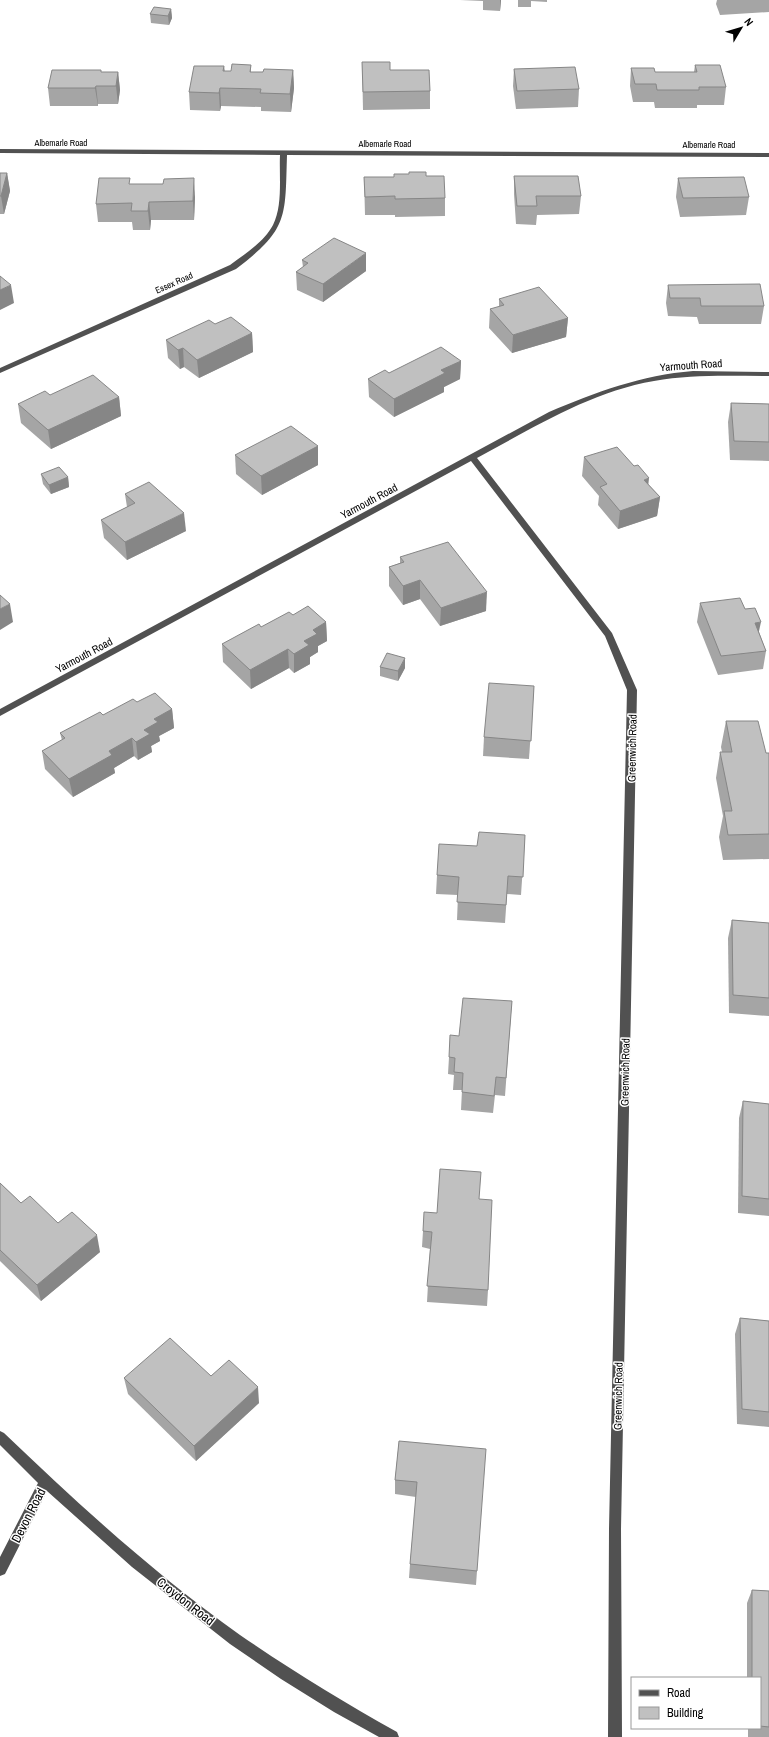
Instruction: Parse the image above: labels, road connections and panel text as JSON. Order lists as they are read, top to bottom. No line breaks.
{"streets":{"street":["Albemarle Road","Essex Road","Yarmouth Road","Greenwich Road","Devon Road","Croydon Road"]},"crossings":[["Albemarle Road","Essex Road"],["Yarmouth Road","Greenwich Road"],["Devon Road","Croydon Road"]],"legend":["Road","Building"],"north":"top right"}
